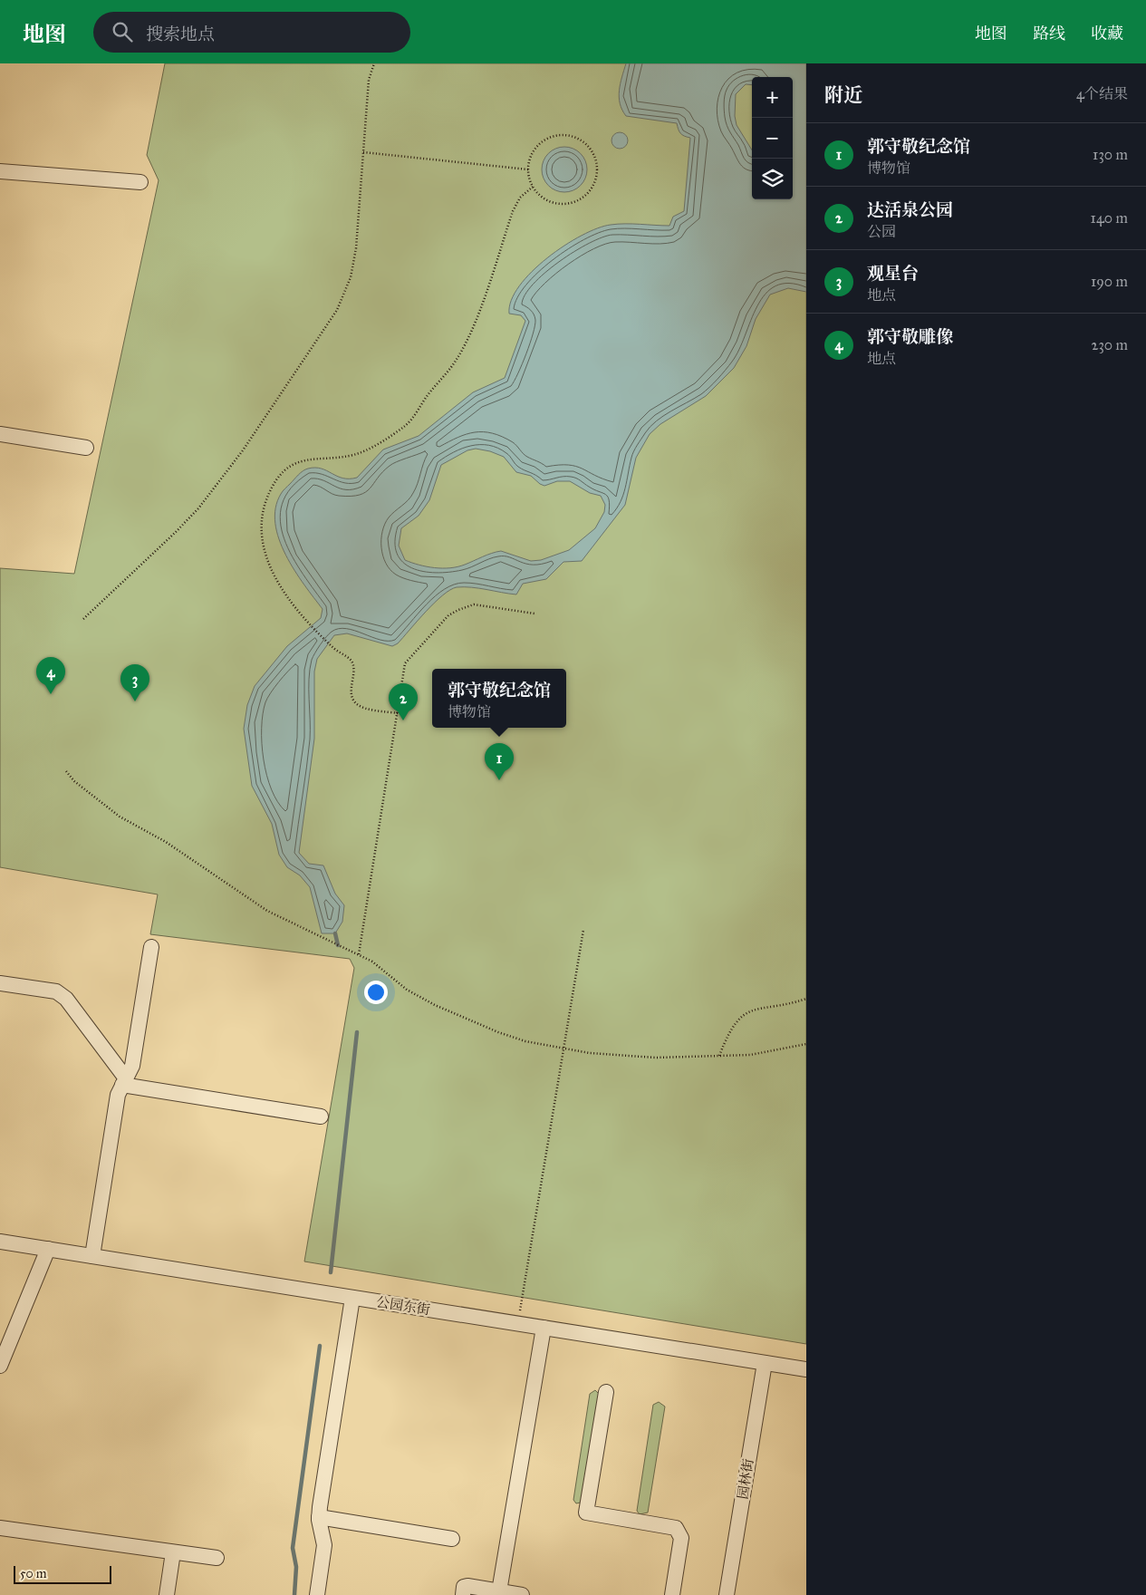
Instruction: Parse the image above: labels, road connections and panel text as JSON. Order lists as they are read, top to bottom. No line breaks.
{"streets":{"street":["公园东街","园林街"]},"crossings":[["公园东街","园林街"]],"scale_bar":"50 m","page":{"header":"地图","search":"搜索地点","nav":["地图","路线","收藏"],"heading":["附近","4个结果"],"map_buttons":["+","−"],"list":[{"mark":"1","name":"郭守敬纪念馆","note":"博物馆","value":"130 m"},{"mark":"2","name":"达活泉公园","note":"公园","value":"140 m"},{"mark":"3","name":"观星台","note":"地点","value":"190 m"},{"mark":"4","name":"郭守敬雕像","note":"地点","value":"230 m"}],"pins":["4","3","2","1"],"popup":["郭守敬纪念馆","博物馆"],"scale":"50 m"}}
